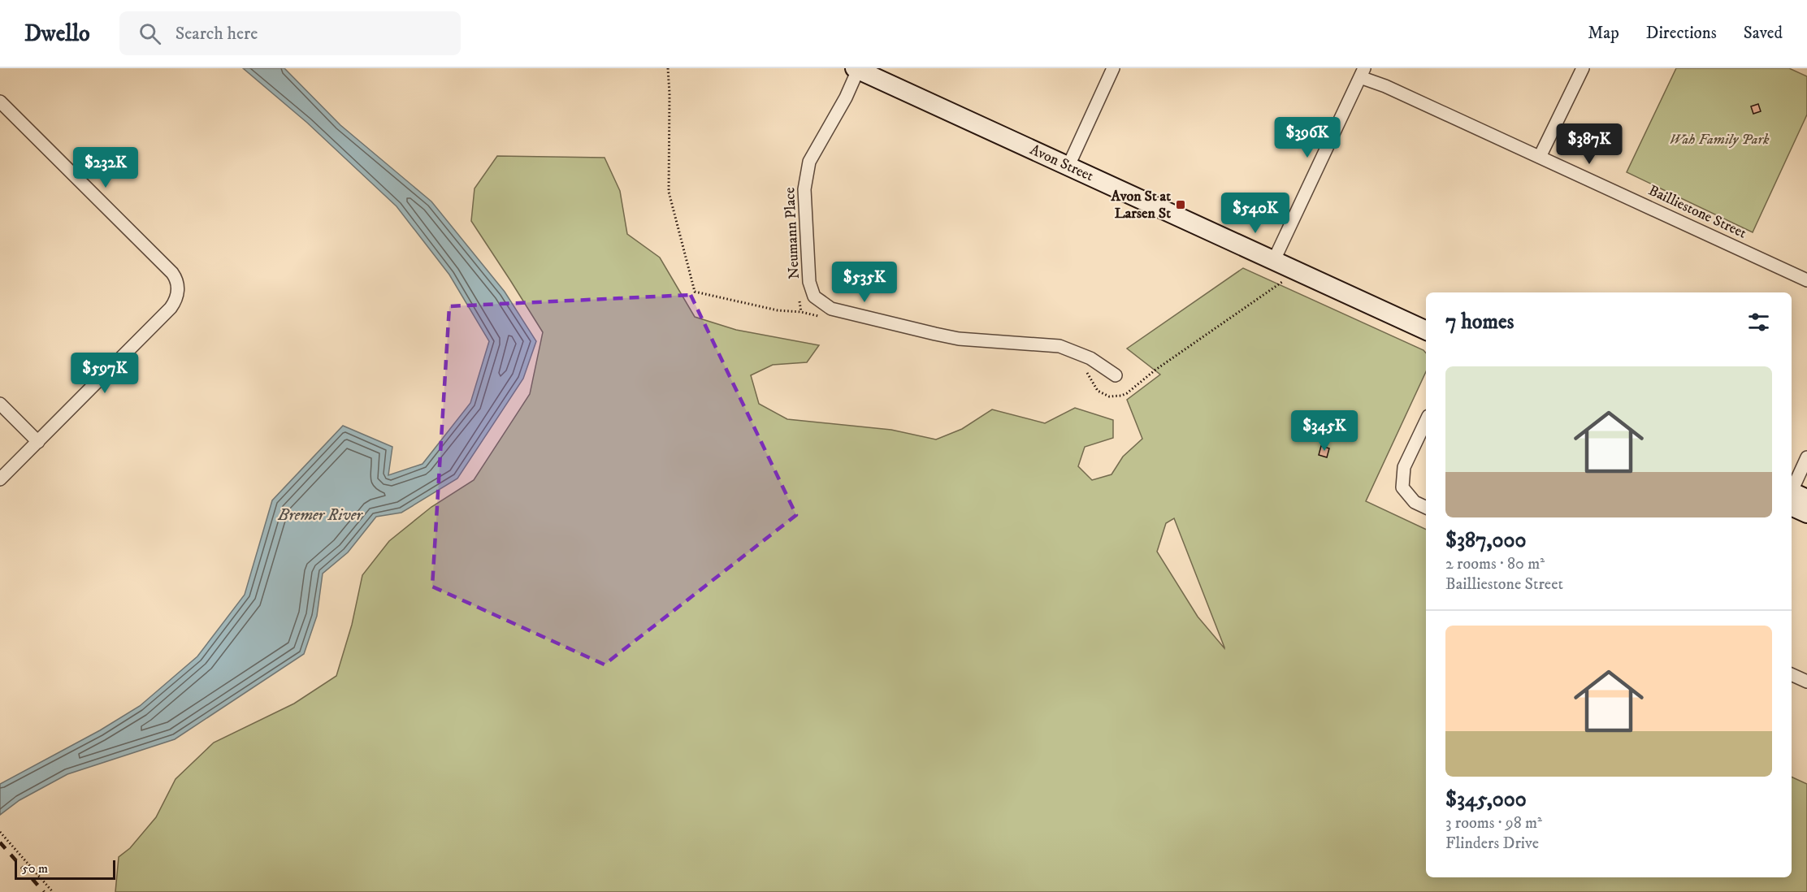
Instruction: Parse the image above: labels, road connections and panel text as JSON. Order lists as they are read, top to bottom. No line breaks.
{"streets":{"street":["Avon Street","Bailliestone Street","Neumann Place"]},"crossings":[["Avon Street","Neumann Place"]],"water":["Bremer River"],"parks":["Wah Family Park"],"places":{"transit":["Avon St at Larsen St"]},"scale_bar":"50 m","page":{"header":"Dwello","search":"Search here","nav":["Map","Directions","Saved"],"price":["$396K","$387K","$232K","$540K","$535K","$597K","$345K"],"heading":"7 homes","list":[{"name":"$387,000","note":"2 rooms · 80 m² · Bailliestone Street"},{"name":"$345,000","note":"3 rooms · 98 m² · Flinders Drive"}],"scale":"50 m"}}
